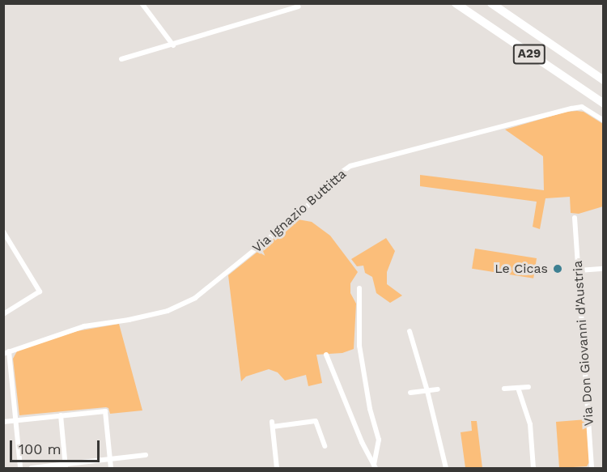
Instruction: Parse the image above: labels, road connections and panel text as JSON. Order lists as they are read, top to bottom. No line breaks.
{"streets":{"highway":["A29"],"street":["Via Ignazio Buttitta","Via Don Giovanni d'Austria"]},"places":["Le Cicas"],"scale_bar":"100 m"}
